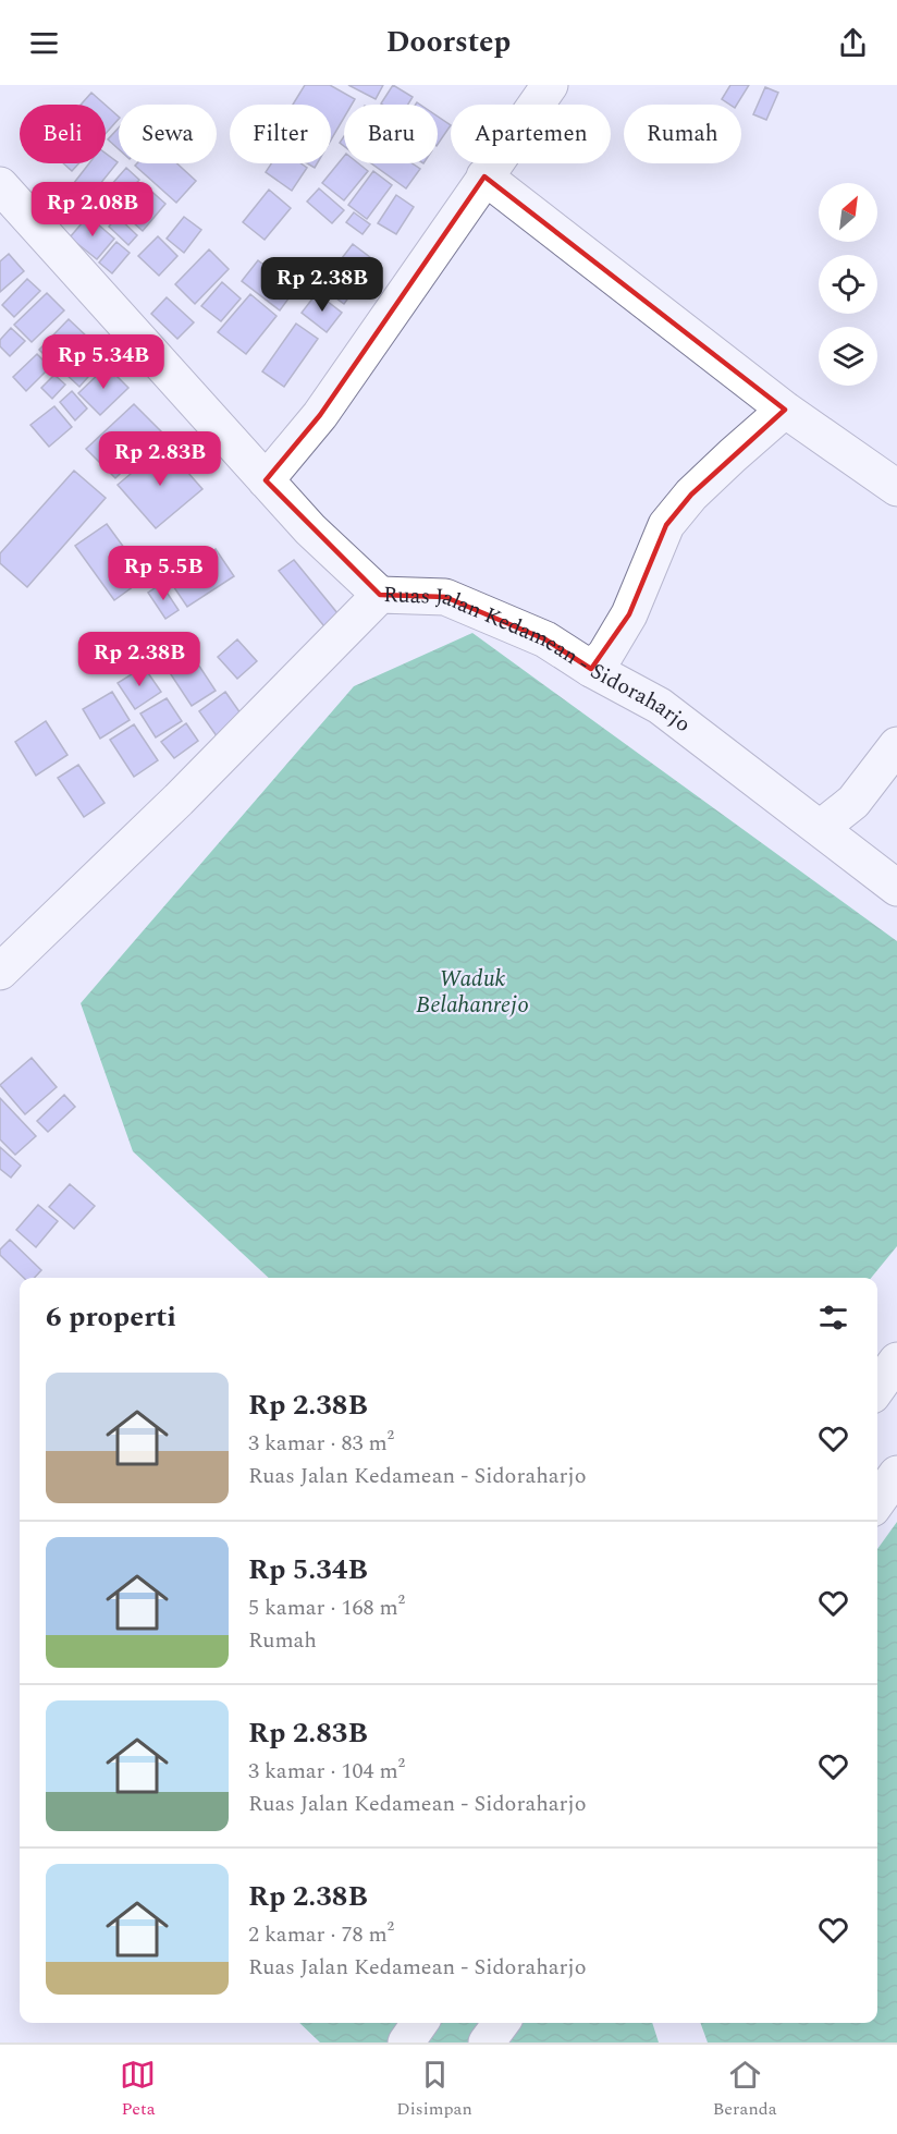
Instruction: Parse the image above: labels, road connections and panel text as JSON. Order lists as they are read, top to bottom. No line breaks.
{"streets":{"main road":["Ruas Jalan Kedamean - Sidoraharjo"]},"water":["Waduk Belahanrejo"],"north":"top right","page":{"header":"Doorstep","chip":["Beli","Sewa","Filter","Baru","Apartemen","Rumah"],"price":["Rp 2.08B","Rp 2.38B","Rp 5.34B","Rp 2.83B","Rp 5.5B","Rp 2.38B"],"heading":"6 properti","list":[{"name":"Rp 2.38B","note":"3 kamar · 83 m² · Ruas Jalan Kedamean - Sidoraharjo"},{"name":"Rp 5.34B","note":"5 kamar · 168 m² · Rumah"},{"name":"Rp 2.83B","note":"3 kamar · 104 m² · Ruas Jalan Kedamean - Sidoraharjo"},{"name":"Rp 2.38B","note":"2 kamar · 78 m² · Ruas Jalan Kedamean - Sidoraharjo"}],"tabs":["Peta","Disimpan","Beranda"]}}
